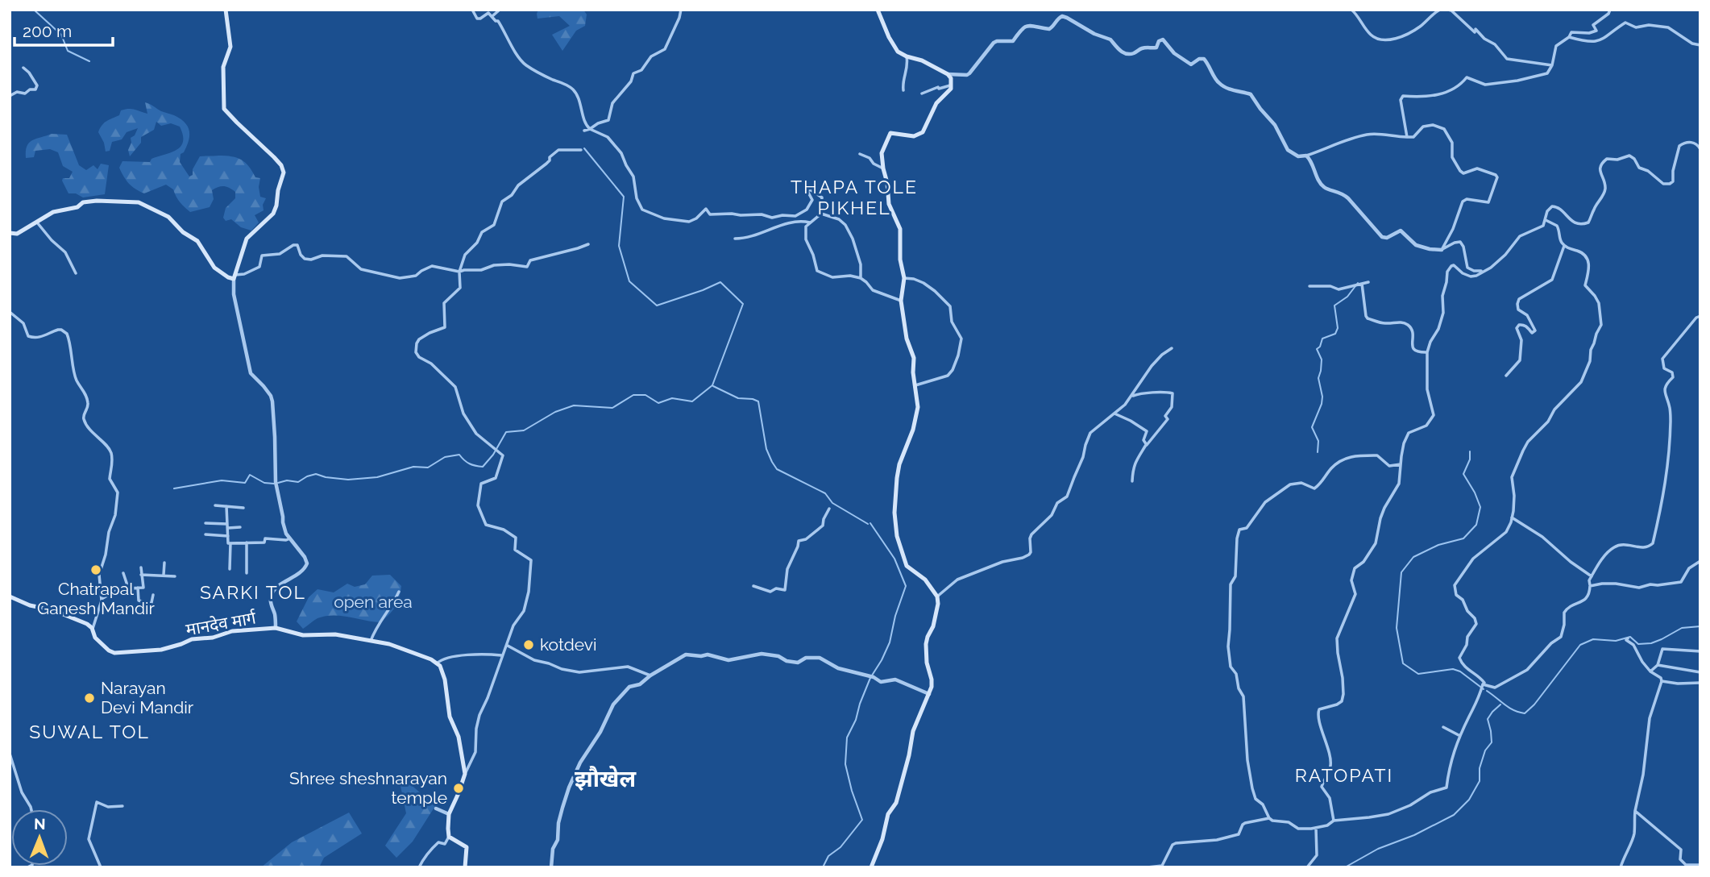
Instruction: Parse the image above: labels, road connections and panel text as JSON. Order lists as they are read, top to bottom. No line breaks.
{"streets":{"main road":["मानदेव मार्ग"]},"districts":["THAPA TOLE PIKHEL","SARKI TOL","SUWAL TOL","RATOPATI","झौखेल"],"parks":["open area"],"places":["Chatrapal Ganesh Mandir","kotdevi","Narayan Devi Mandir","Shree sheshnarayan temple"],"scale_bar":"200 m","north":"top"}
